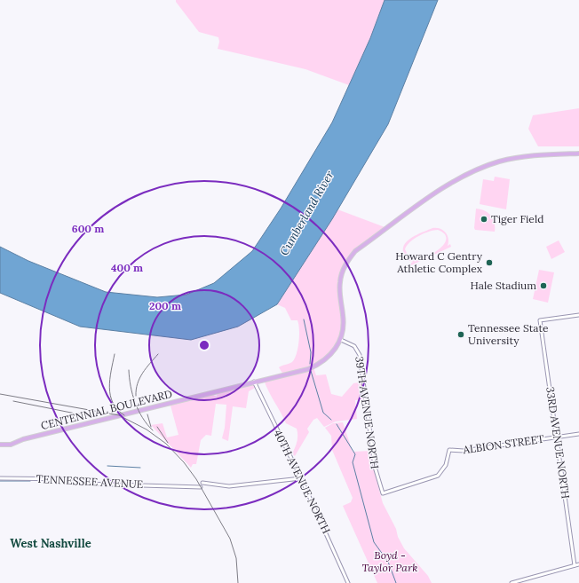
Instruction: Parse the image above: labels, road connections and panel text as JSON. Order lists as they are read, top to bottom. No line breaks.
{"streets":{"main road":["CENTENNIAL BOULEVARD"],"street":["39TH AVENUE NORTH","33RD AVENUE NORTH","ALBION STREET","TENNESSEE AVENUE","40TH AVENUE NORTH"]},"crossings":[["CENTENNIAL BOULEVARD","39TH AVENUE NORTH"],["CENTENNIAL BOULEVARD","40TH AVENUE NORTH"],["39TH AVENUE NORTH","ALBION STREET"],["33RD AVENUE NORTH","ALBION STREET"]],"districts":["West Nashville"],"water":["Cumberland River"],"parks":["Boyd - Taylor Park"],"places":["Tiger Field","Howard C Gentry Athletic Complex","Hale Stadium","Tennessee State University"],"rings":["600 m","400 m","200 m"]}
